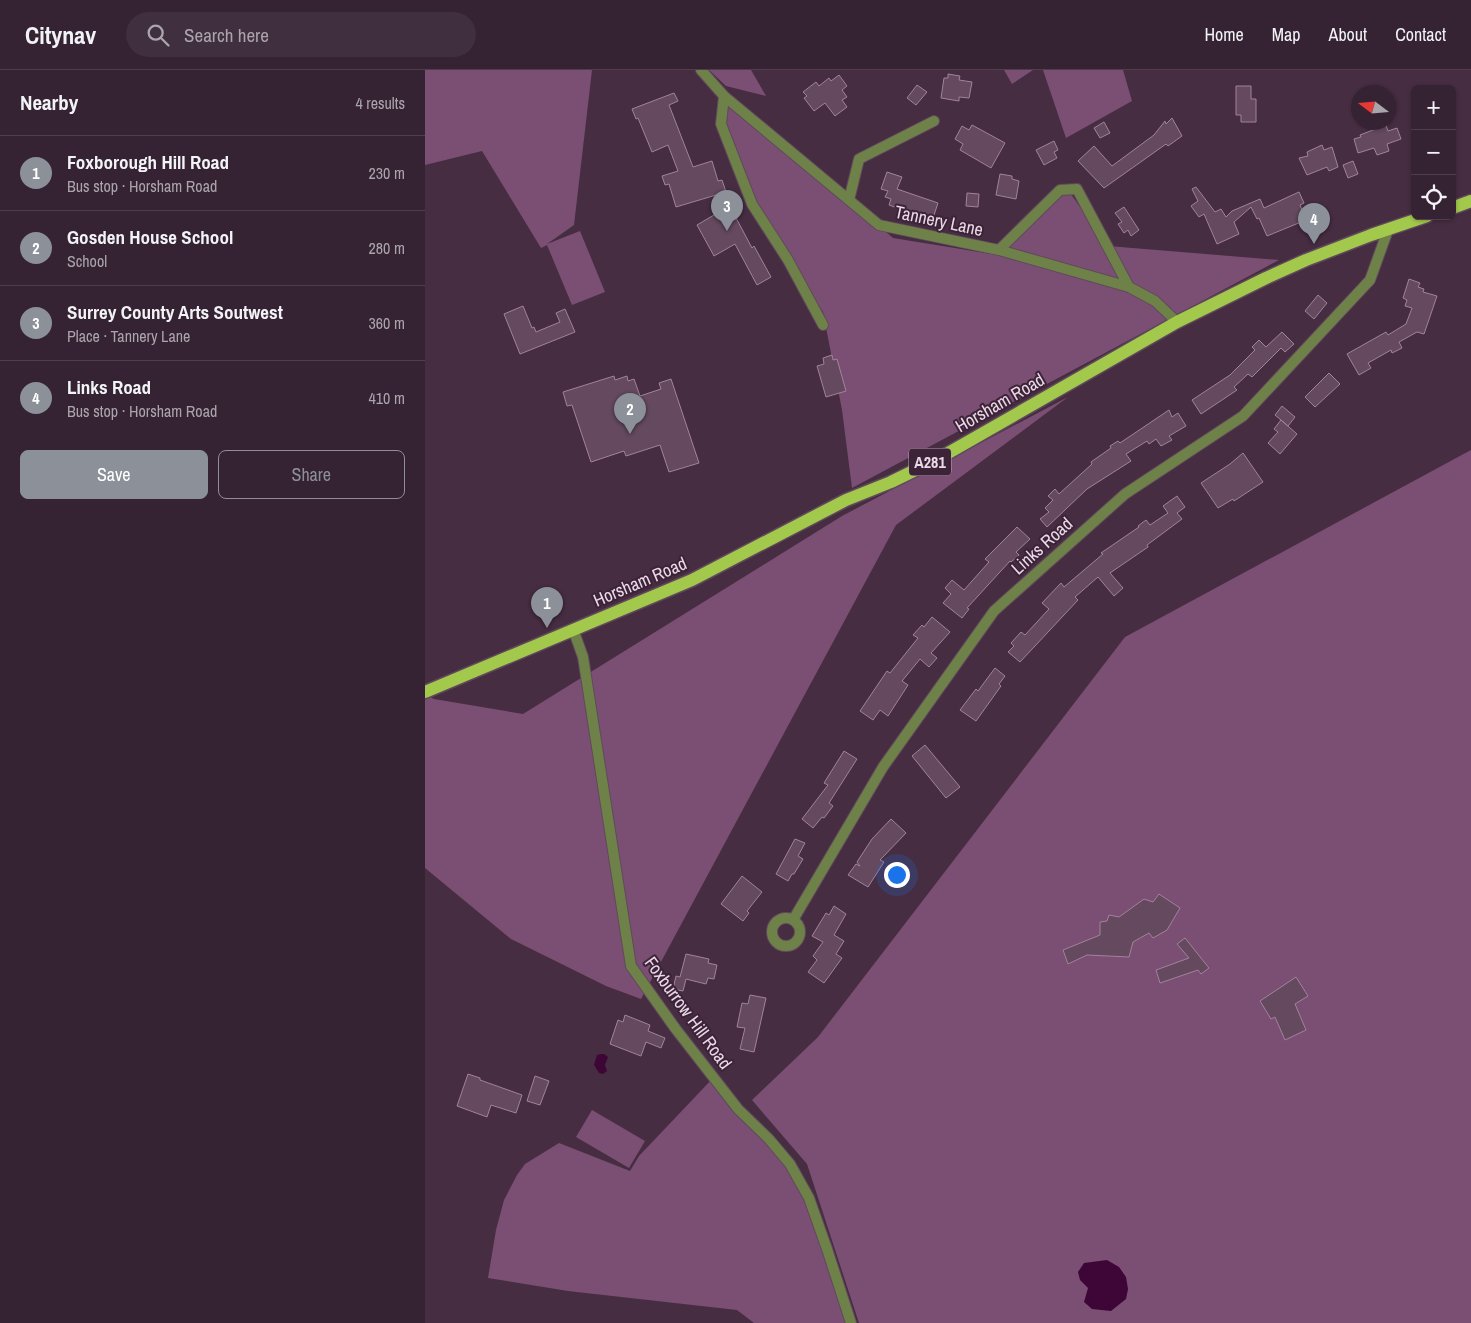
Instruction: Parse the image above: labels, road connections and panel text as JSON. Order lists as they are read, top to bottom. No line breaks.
{"streets":{"main road":["Horsham Road","A281"],"street":["Tannery Lane","Links Road","Foxburrow Hill Road"]},"crossings":[["Tannery Lane","Horsham Road"],["Horsham Road","Links Road"],["Horsham Road","Foxburrow Hill Road"]],"north":"left","page":{"header":"Citynav","search":"Search here","nav":["Home","Map","About","Contact"],"heading":["Nearby","4 results"],"map_buttons":["+","−"],"list":[{"mark":"1","name":"Foxborough Hill Road","note":"Bus stop · Horsham Road","value":"230 m"},{"mark":"2","name":"Gosden House School","note":"School","value":"280 m"},{"mark":"3","name":"Surrey County Arts Soutwest","note":"Place · Tannery Lane","value":"360 m"},{"mark":"4","name":"Links Road","note":"Bus stop · Horsham Road","value":"410 m"}],"pins":["3","4","2","1"],"buttons":["Save","Share"]}}
